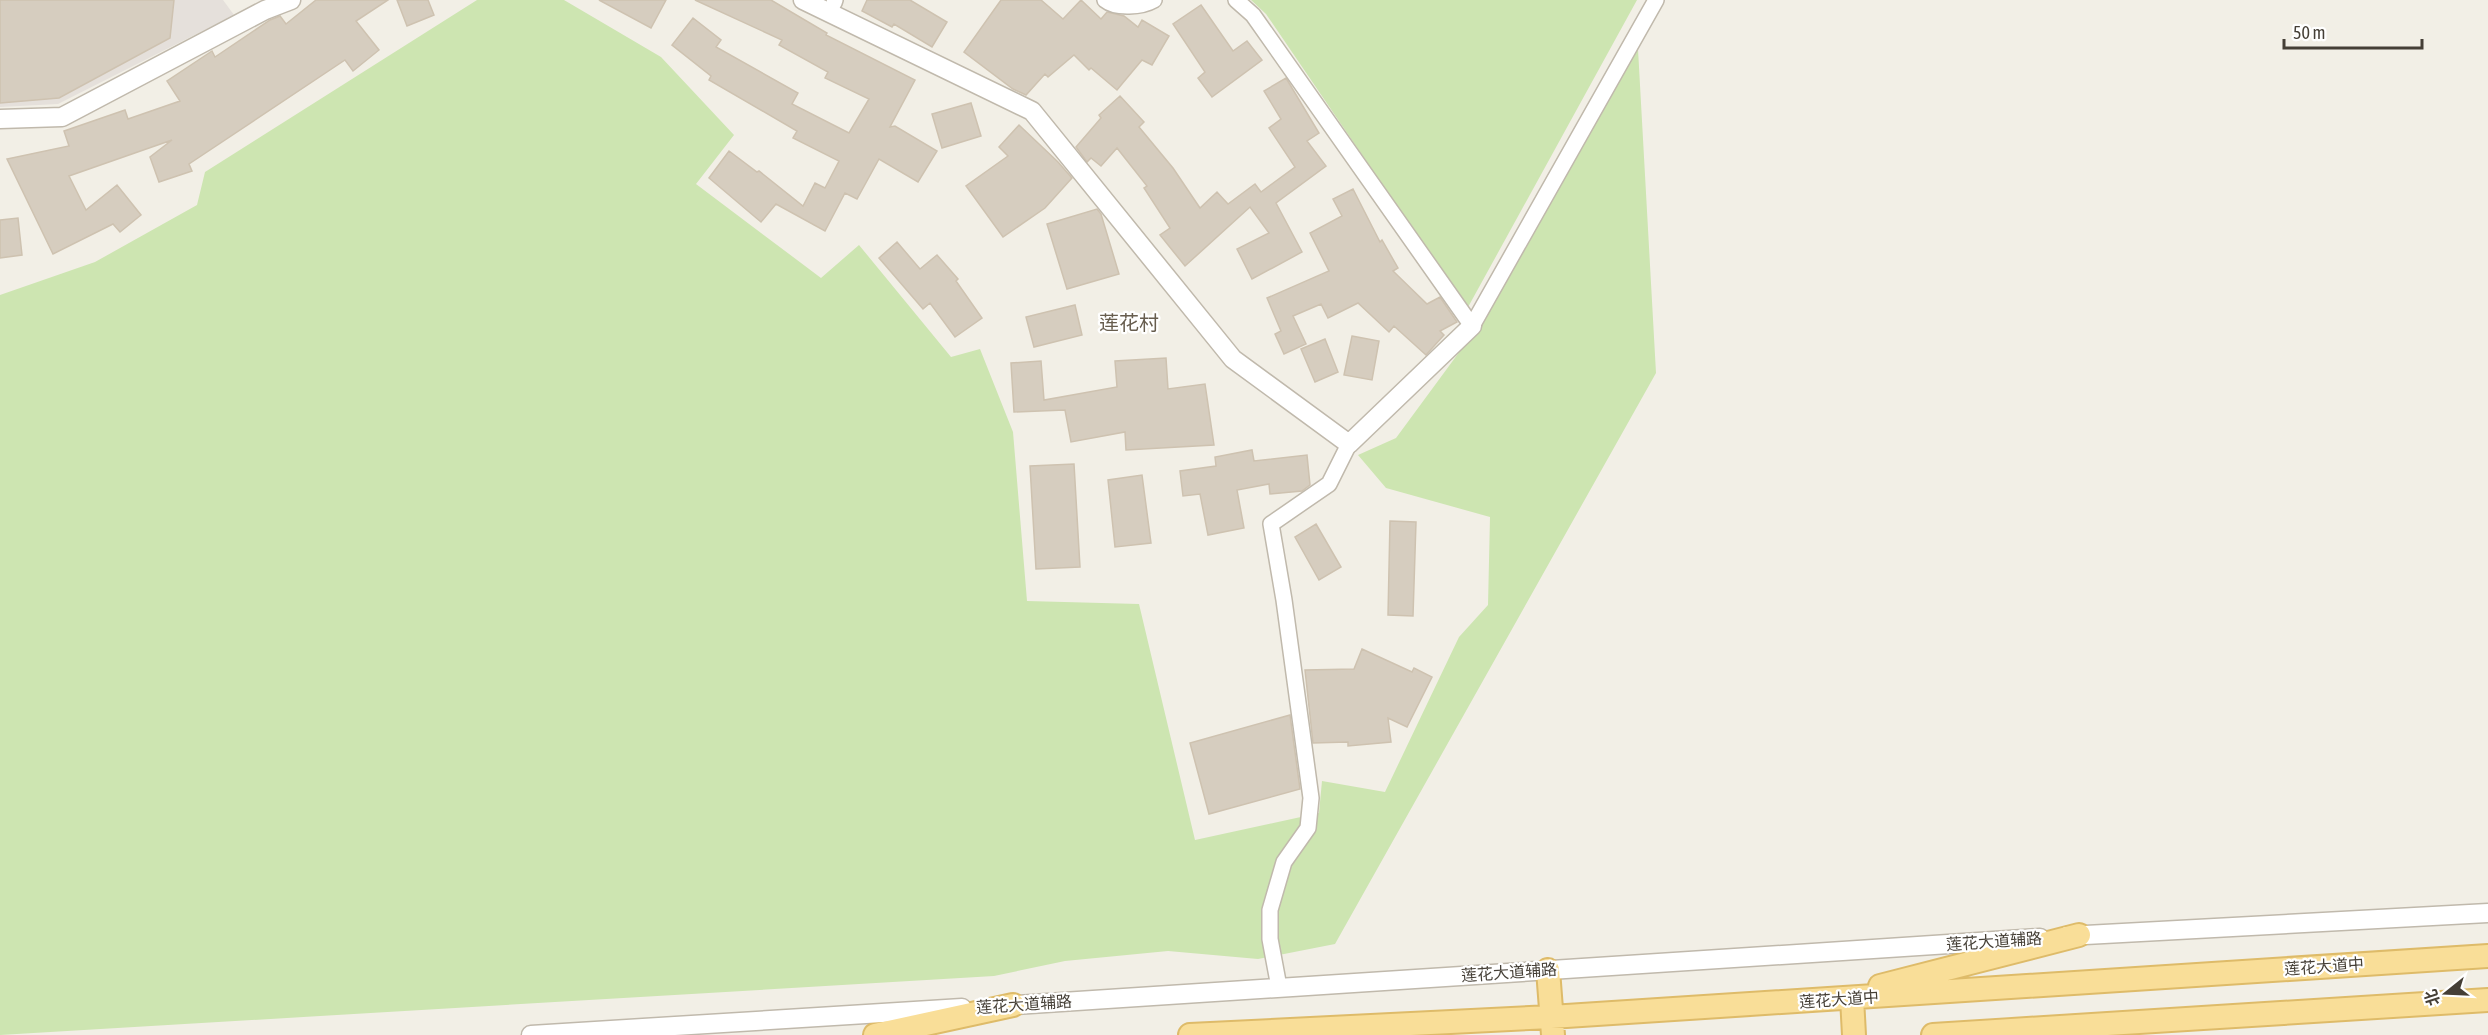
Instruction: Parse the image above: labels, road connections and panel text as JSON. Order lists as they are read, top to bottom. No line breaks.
{"streets":{"main road":["莲花大道中"],"street":["莲花大道辅路"]},"districts":["莲花村"],"scale_bar":"50 m","north":"left"}
